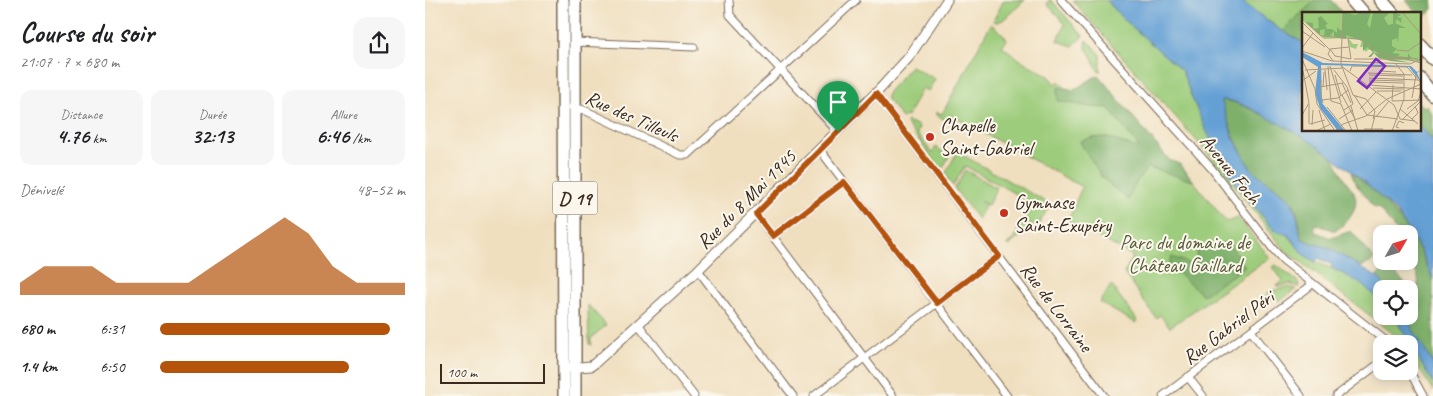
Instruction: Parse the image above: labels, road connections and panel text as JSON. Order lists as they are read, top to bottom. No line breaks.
{"streets":{"main road":["D 19"],"street":["Rue des Tilleuls","Avenue Foch","Rue du 8 Mai 1945","Rue de Lorraine","Rue Gabriel Péri"]},"crossings":[["Rue des Tilleuls","D 19"],["Avenue Foch","Rue Gabriel Péri"],["D 19","Rue du 8 Mai 1945"],["Rue du 8 Mai 1945","Rue de Lorraine"]],"parks":["Parc du domaine de Château Gaillard"],"places":["Chapelle Saint-Gabriel","Gymnase Saint-Exupéry"],"scale_bar":"100 m","north":"top right","page":{"heading":["Course du soir","21:07 · 7 × 680 m"],"stats":[["Distance","4.76 km"],["Durée","32:13"],["Allure","6:46 /km"]],"chart":["Dénivelé","48–52 m"],"list":[{"name":"680 m","note":"6:31"},{"name":"1.4 km","note":"6:50"}],"scale":"100 m"}}
